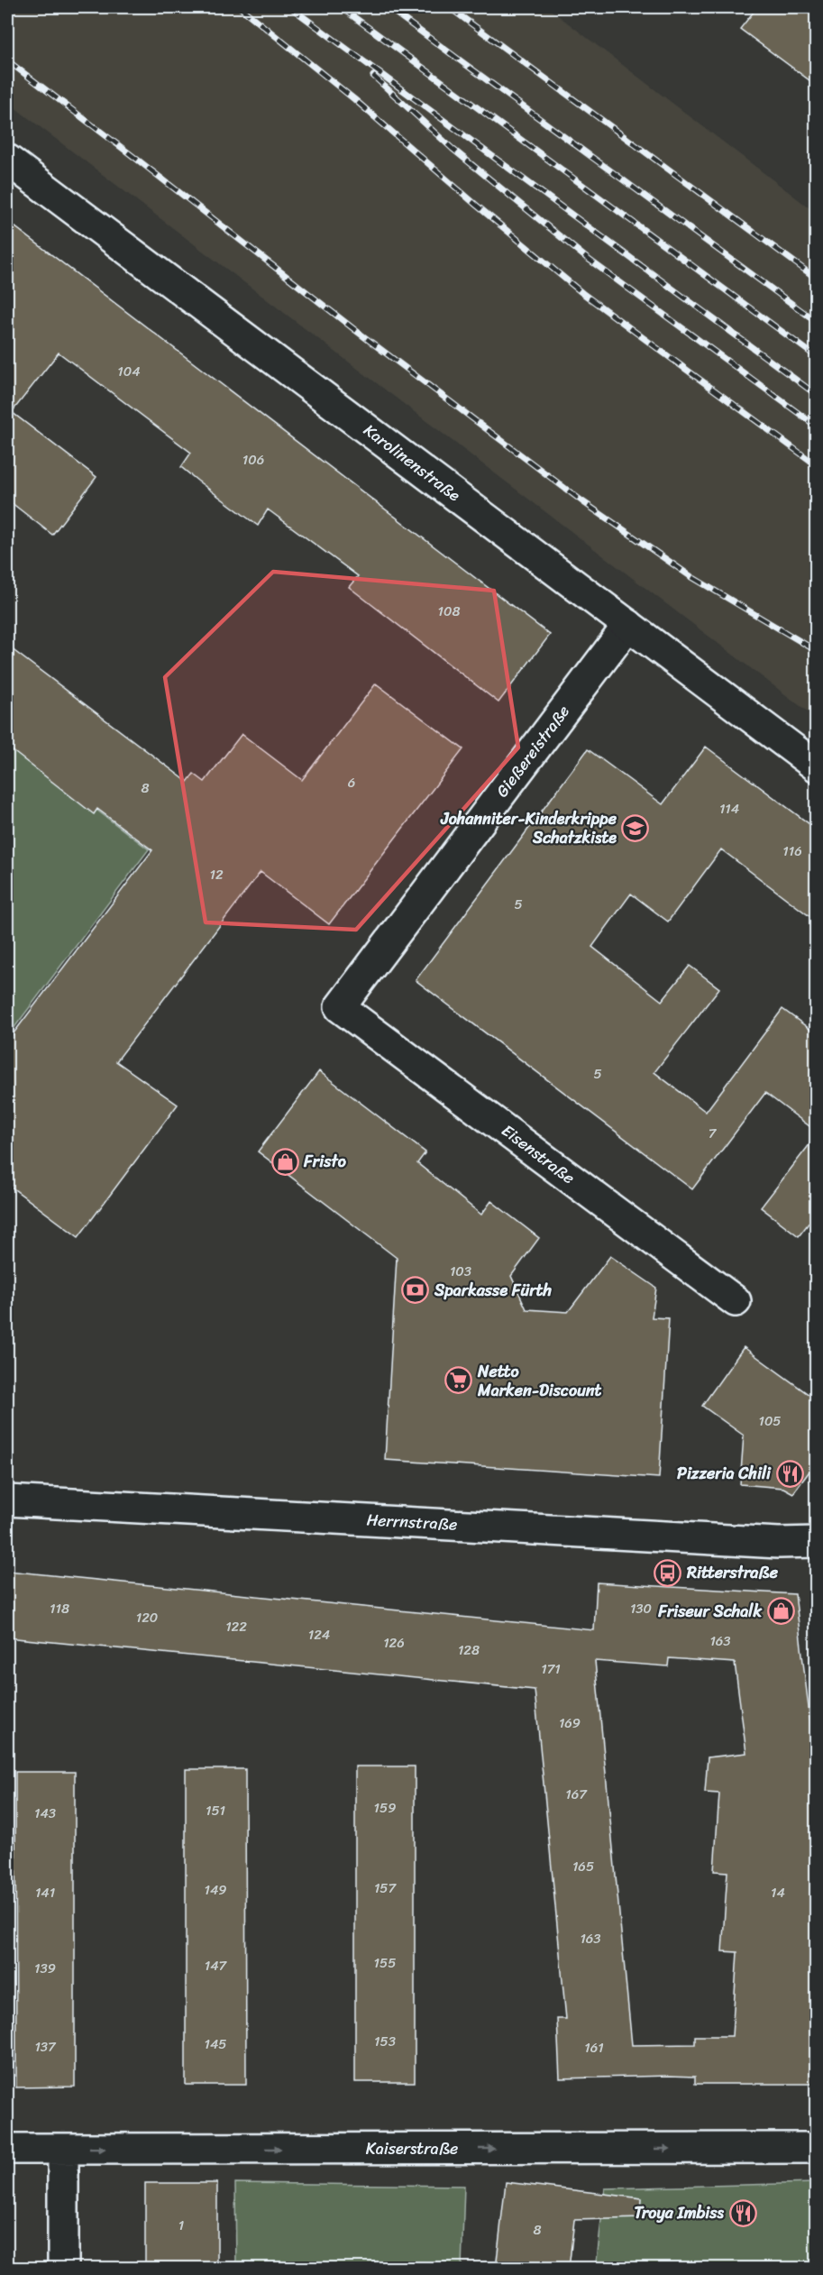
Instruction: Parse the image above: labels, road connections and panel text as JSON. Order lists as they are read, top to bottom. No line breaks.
{"streets":{"street":["Karolinenstraße","Gießereistraße","Eisenstraße","Herrnstraße","Kaiserstraße"]},"crossings":[["Karolinenstraße","Gießereistraße"],["Gießereistraße","Eisenstraße"]],"one_way":["Kaiserstraße"],"places":{"school or university":["Johanniter-Kinderkrippe Schatzkiste"],"shop":["Fristo","Friseur Schalk"],"bank":["Sparkasse Fürth"],"supermarket":["Netto Marken-Discount"],"restaurant":["Pizzeria Chili","Troya Imbiss"],"bus stop":["Ritterstraße"]},"house_numbers":["104","106","108","6","8","114","116","12","5","5","7","103","105","118","130","120","122","124","163","126","128","171","169","167","159","151","143","165","157","149","141","14","163","155","147","139","153","145","137","161","1","8"]}
